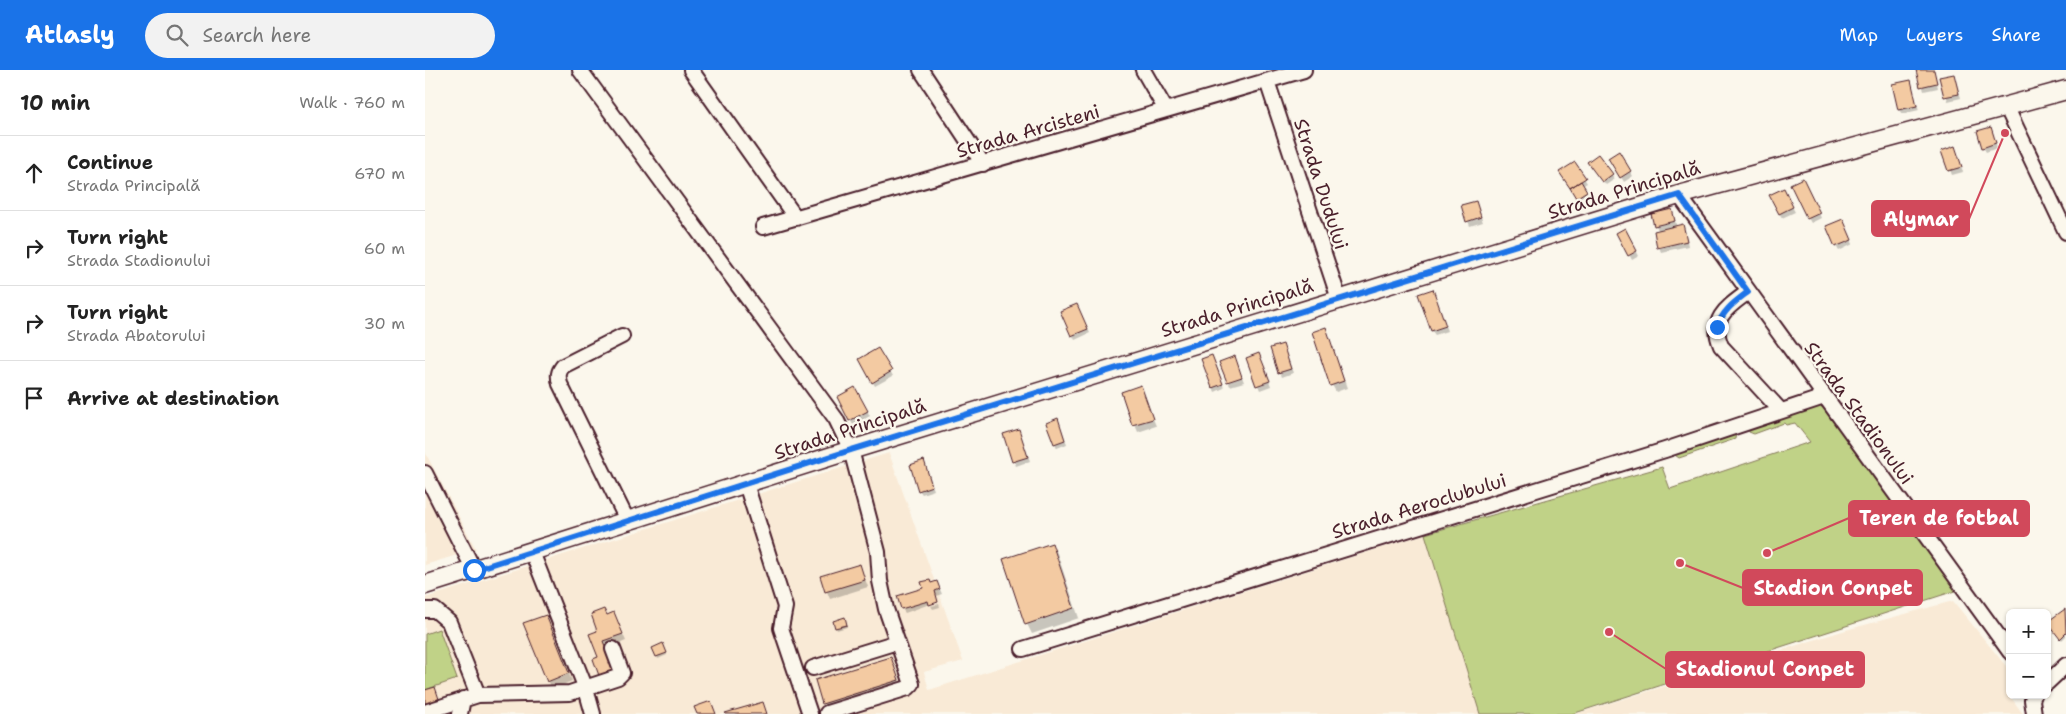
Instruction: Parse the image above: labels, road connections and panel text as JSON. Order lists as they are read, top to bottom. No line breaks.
{"streets":{"main road":["Strada Principală"],"street":["Strada Arcisteni","Strada Dudului","Strada Stadionului","Strada Aeroclubului"]},"crossings":[["Strada Arcisteni","Strada Dudului"],["Strada Dudului","Strada Principală"],["Strada Principală","Strada Stadionului"],["Strada Stadionului","Strada Aeroclubului"]],"places":["Alymar","Teren de fotbal","Stadion Conpet","Stadionul Conpet"],"page":{"header":"Atlasly","search":"Search here","nav":["Map","Layers","Share"],"heading":["10 min","Walk · 760 m"],"list":[["Continue","Strada Principală","670 m"],["Turn right","Strada Stadionului","60 m"],["Turn right","Strada Abatorului","30 m"],"Arrive at destination"],"map_buttons":["+","−"]}}
